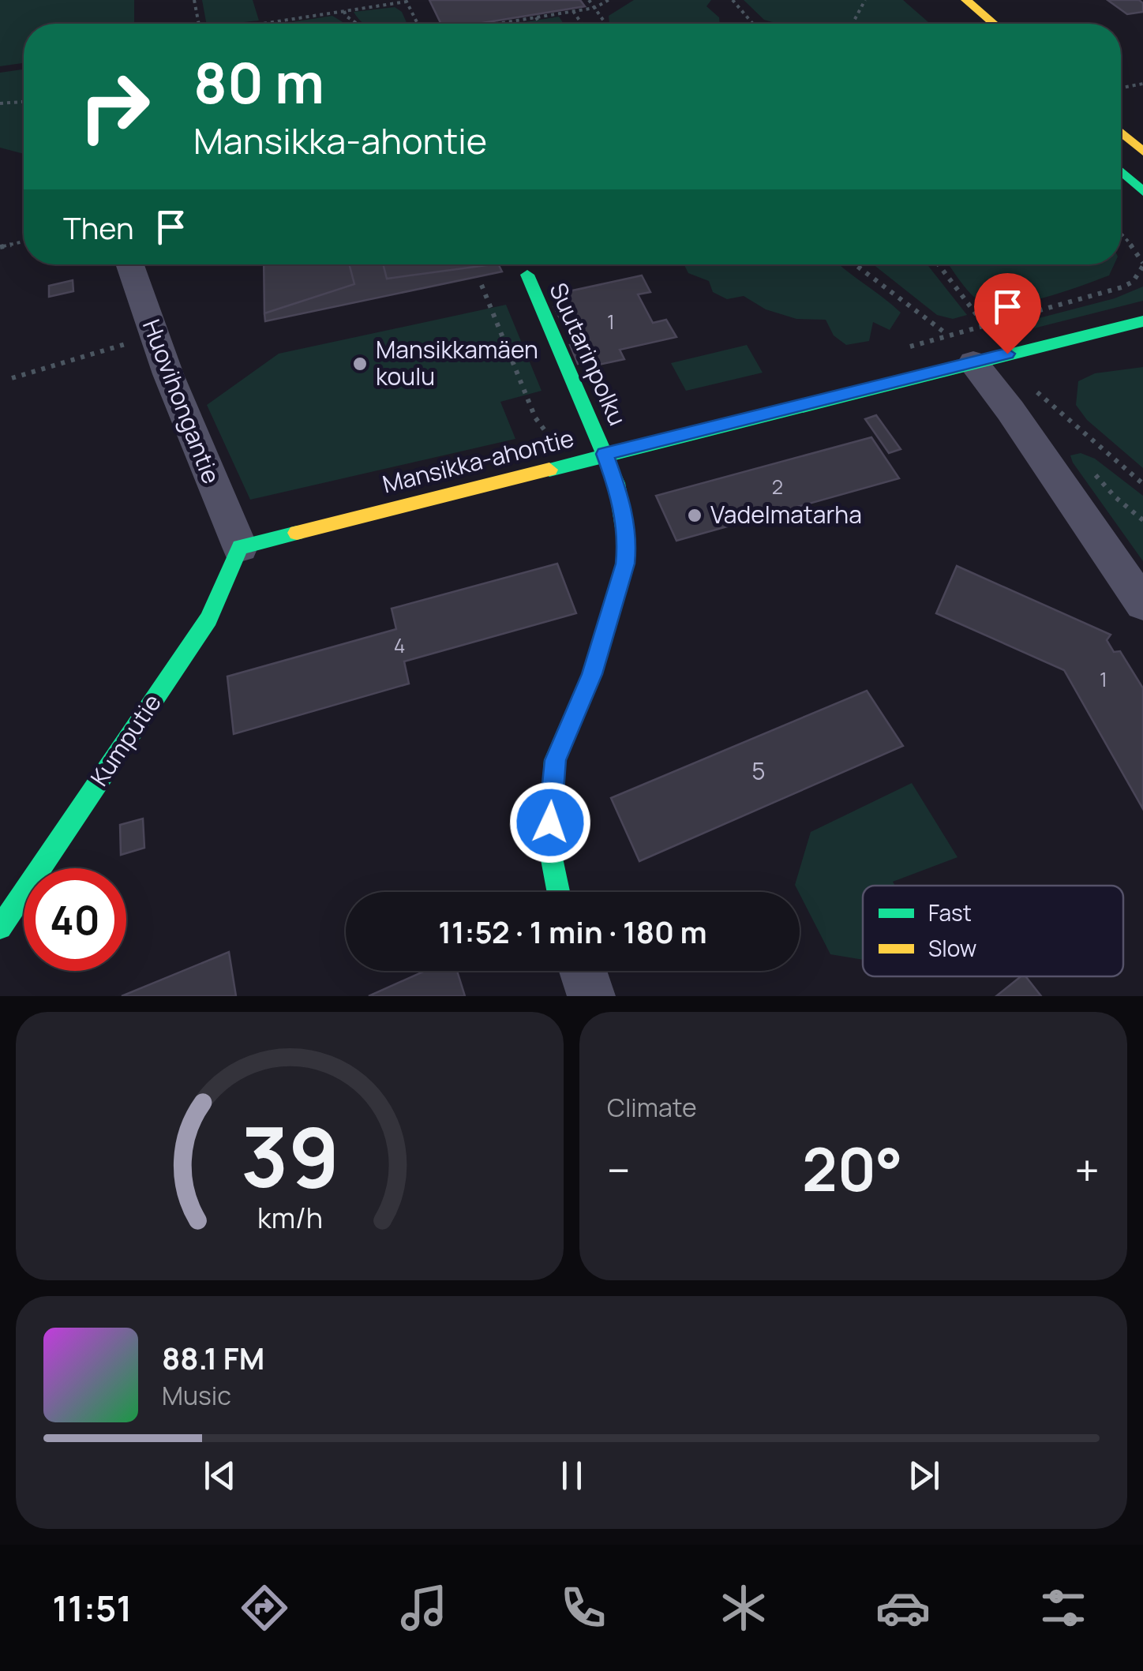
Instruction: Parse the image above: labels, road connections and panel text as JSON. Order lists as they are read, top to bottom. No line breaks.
{"streets":{"street":["Suutarinpolku","Huovihongantie","Mansikka-ahontie","Kumputie"]},"crossings":[["Suutarinpolku","Mansikka-ahontie"],["Huovihongantie","Mansikka-ahontie"],["Huovihongantie","Kumputie"],["Mansikka-ahontie","Kumputie"]],"places":["Mansikkamäen koulu","Vadelmatarha"],"house_numbers":["1","2","4","1","5"],"legend":["Fast","Slow"],"page":{"turn":["80 m","Mansikka-ahontie"],"then":"Then","limit":"40","trip":"11:52 · 1 min · 180 m","tile":"Climate","heat":["−","20°","+"],"song":["88.1 FM","Music"],"tabs":"11:51","gauge":["39","km/h"]}}
